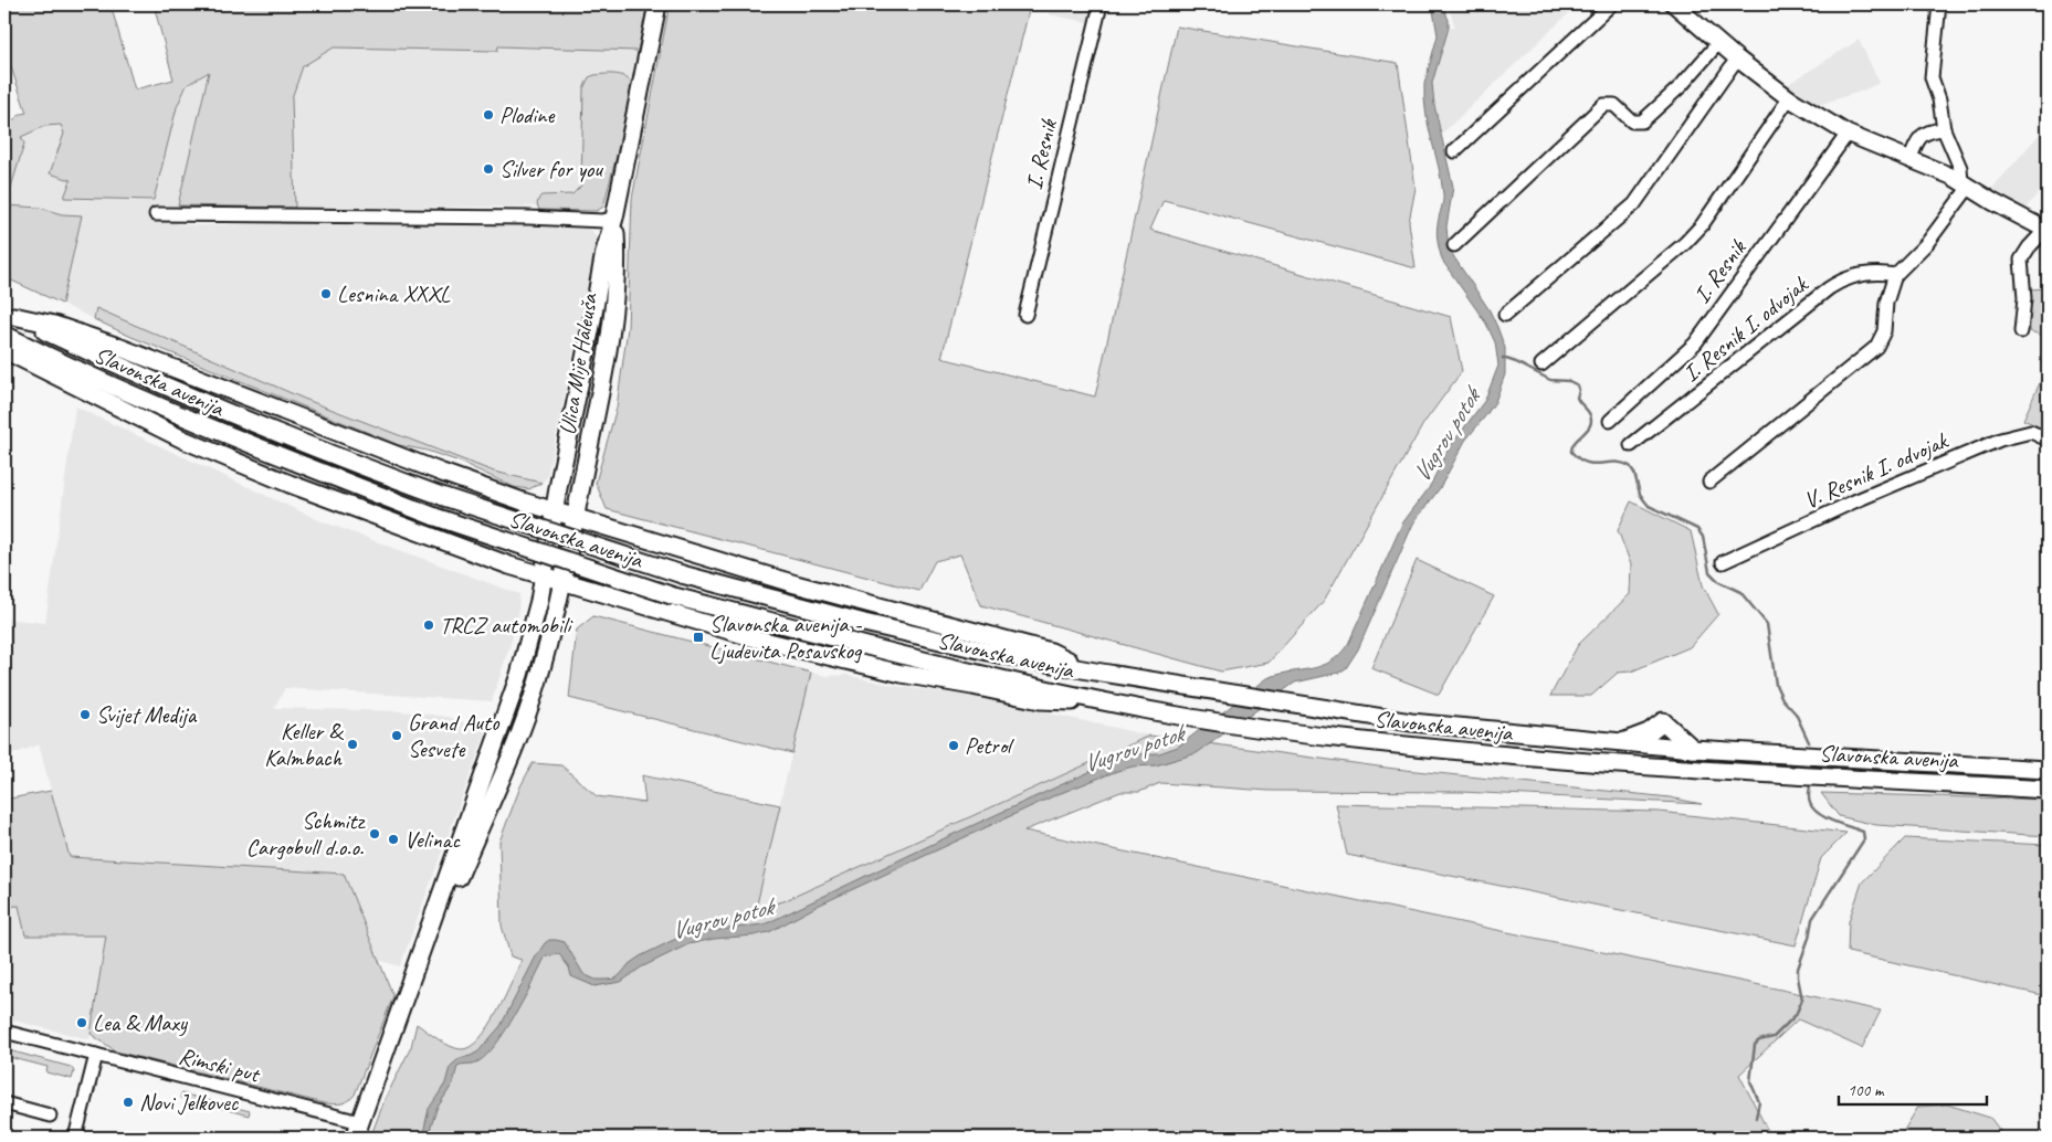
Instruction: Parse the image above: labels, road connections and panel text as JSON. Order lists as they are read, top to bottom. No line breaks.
{"streets":{"main road":["Ulica Mije Haleuša","Slavonska avenija"],"street":["I. Resnik","I. Resnik I. odvojak","V. Resnik I. odvojak","Rimski put"]},"water":["Vugrov potok"],"places":{"other":["Plodine","Silver for you","Lesnina XXXL","TRCZ automobili","Svijet Medija","Grand Auto Sesvete","Keller & Kalmbach","Petrol","Schmitz Cargobull d.o.o.","Velinac","Lea & Maxy","Novi Jelkovec"],"transit":["Slavonska avenija - Ljudevita Posavskog"]},"scale_bar":"100 m"}
